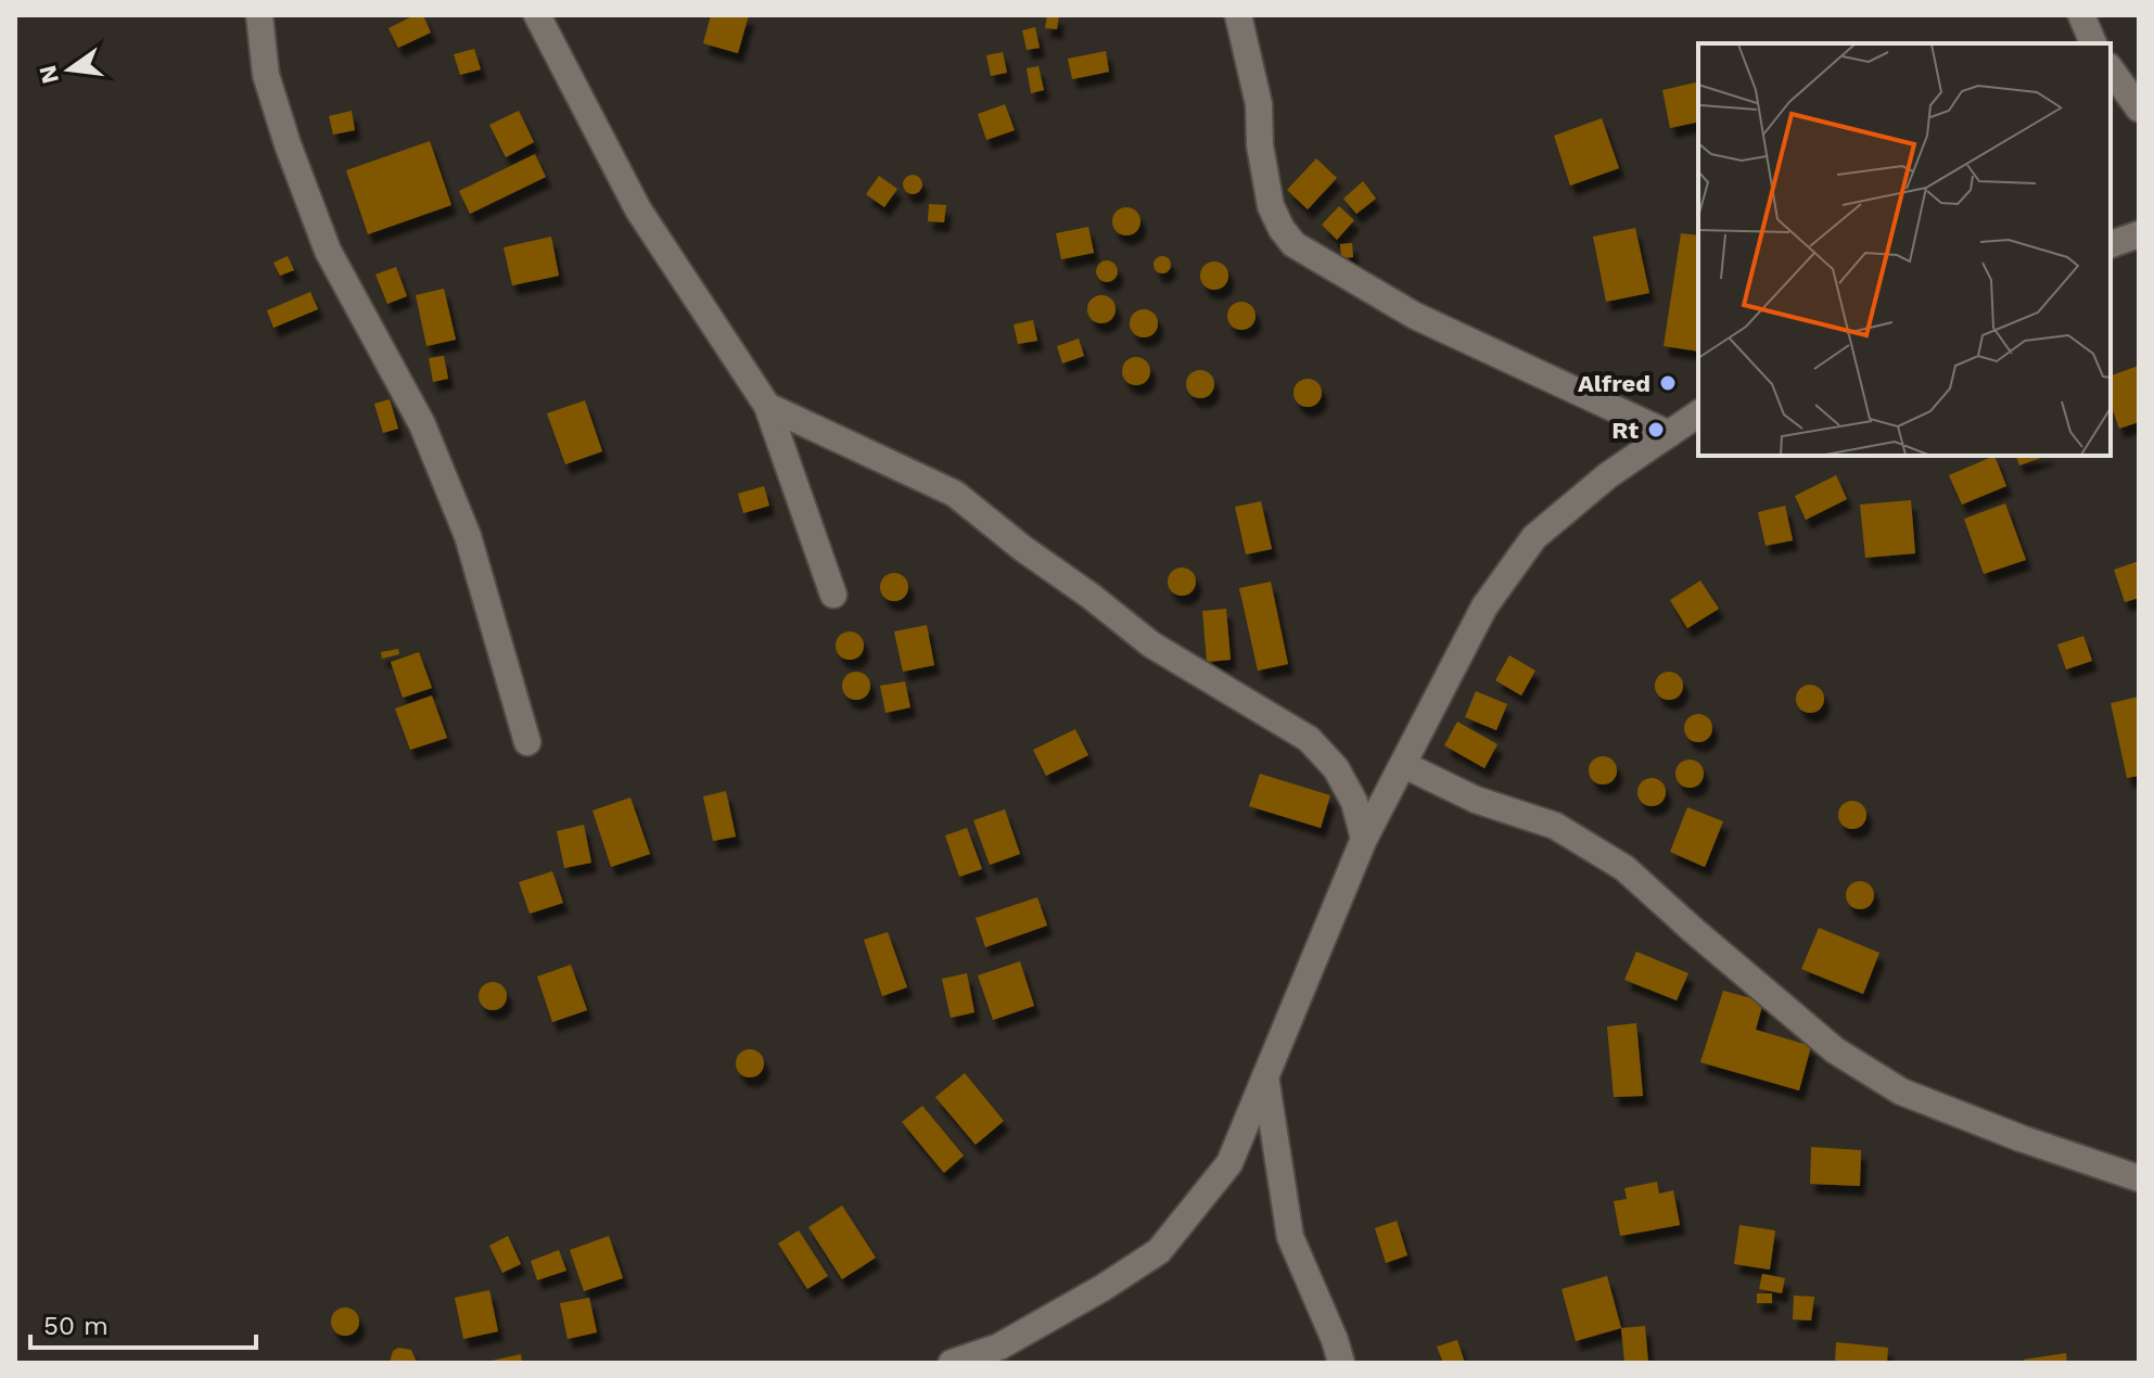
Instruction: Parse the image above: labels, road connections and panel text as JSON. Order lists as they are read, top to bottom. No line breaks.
{"places":["Alfred","Rt"],"scale_bar":"50 m","north":"left"}
